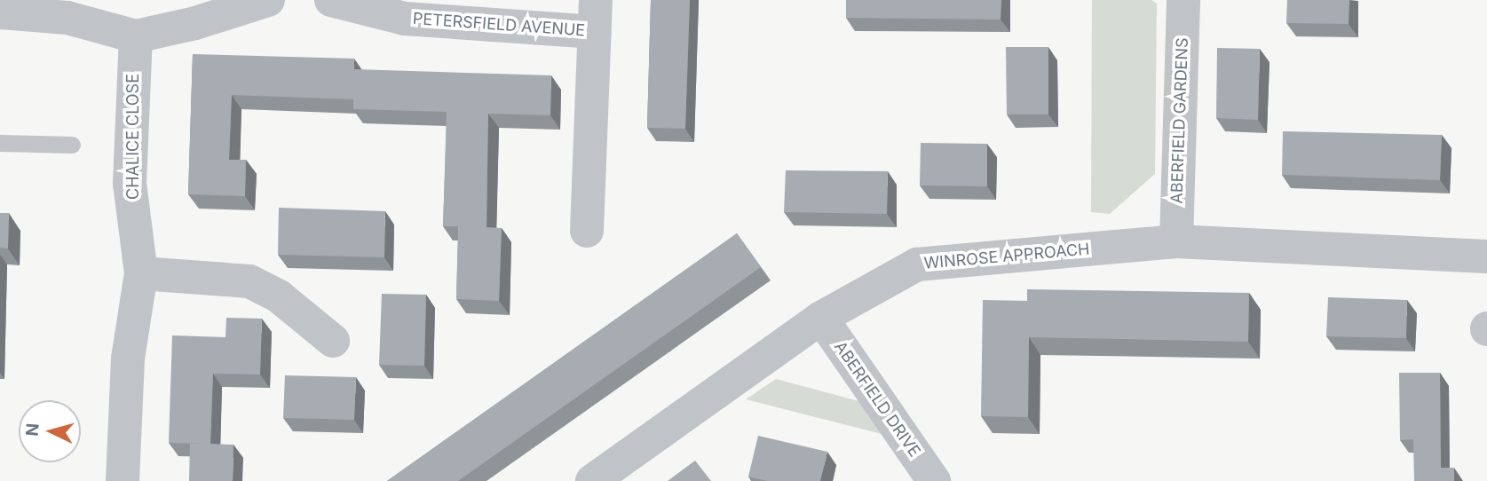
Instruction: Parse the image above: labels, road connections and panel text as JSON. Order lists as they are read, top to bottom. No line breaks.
{"streets":{"street":["PETERSFIELD AVENUE","ABERFIELD GARDENS","CHALICE CLOSE","WINROSE APPROACH","ABERFIELD DRIVE"]},"crossings":[["ABERFIELD GARDENS","WINROSE APPROACH"],["WINROSE APPROACH","ABERFIELD DRIVE"]],"north":"left"}
